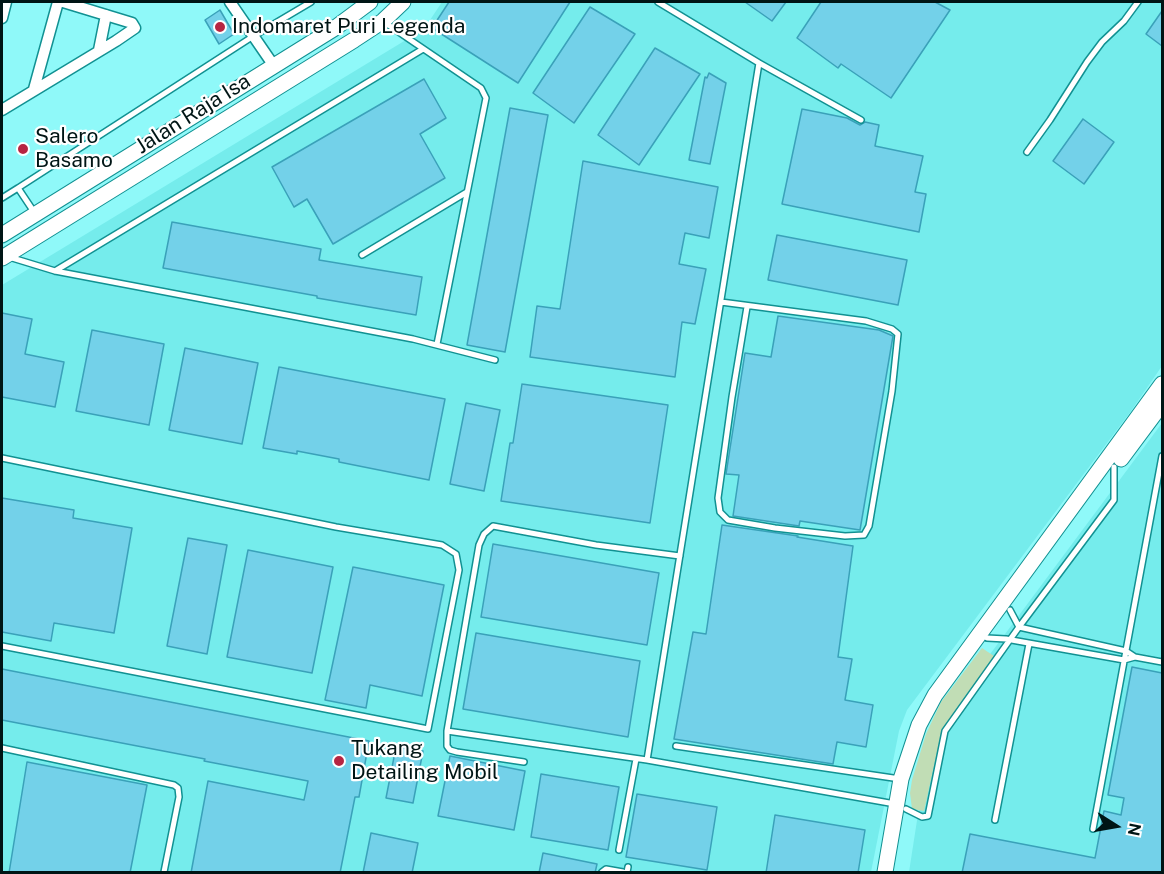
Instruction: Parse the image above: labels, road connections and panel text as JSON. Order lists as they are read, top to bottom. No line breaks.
{"streets":{"main road":["Jalan Raja Isa"]},"places":["Indomaret Puri Legenda","Salero Basamo","Tukang Detailing Mobil"],"north":"right"}
